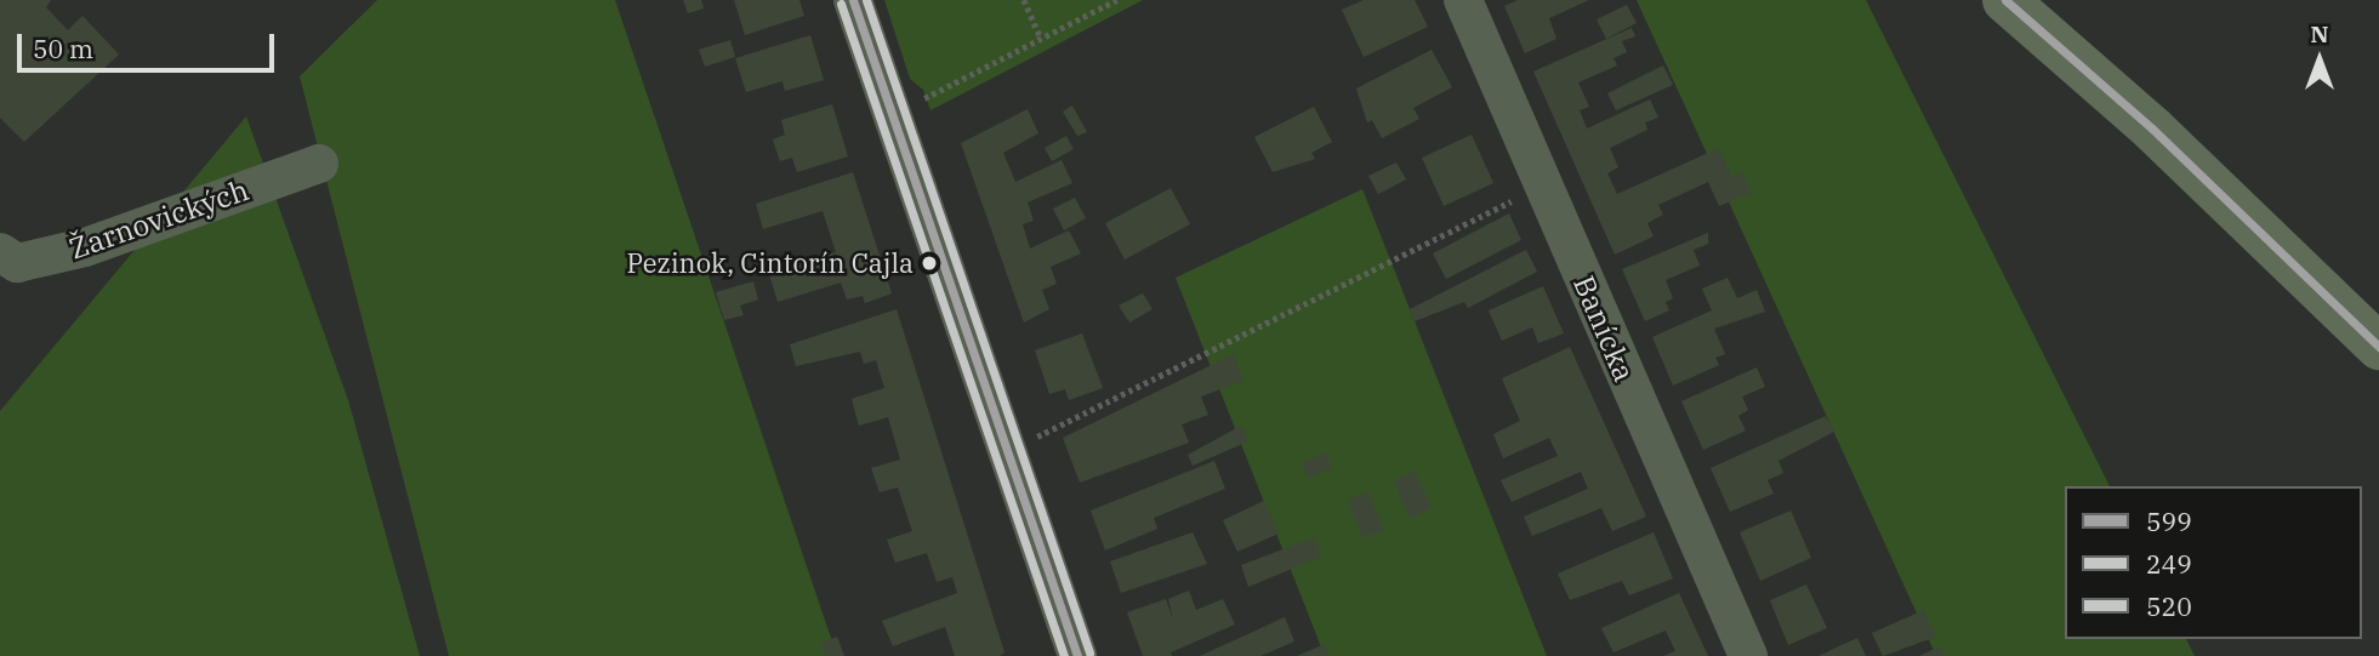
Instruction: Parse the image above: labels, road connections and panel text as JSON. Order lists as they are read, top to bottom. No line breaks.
{"streets":{"street":["Žarnovických","Banícka"]},"places":["Pezinok, Cintorín Cajla"],"lines":["transit line 599","transit line 520","transit line 249"],"legend":["599","249","520"],"scale_bar":"50 m","north":"top"}
